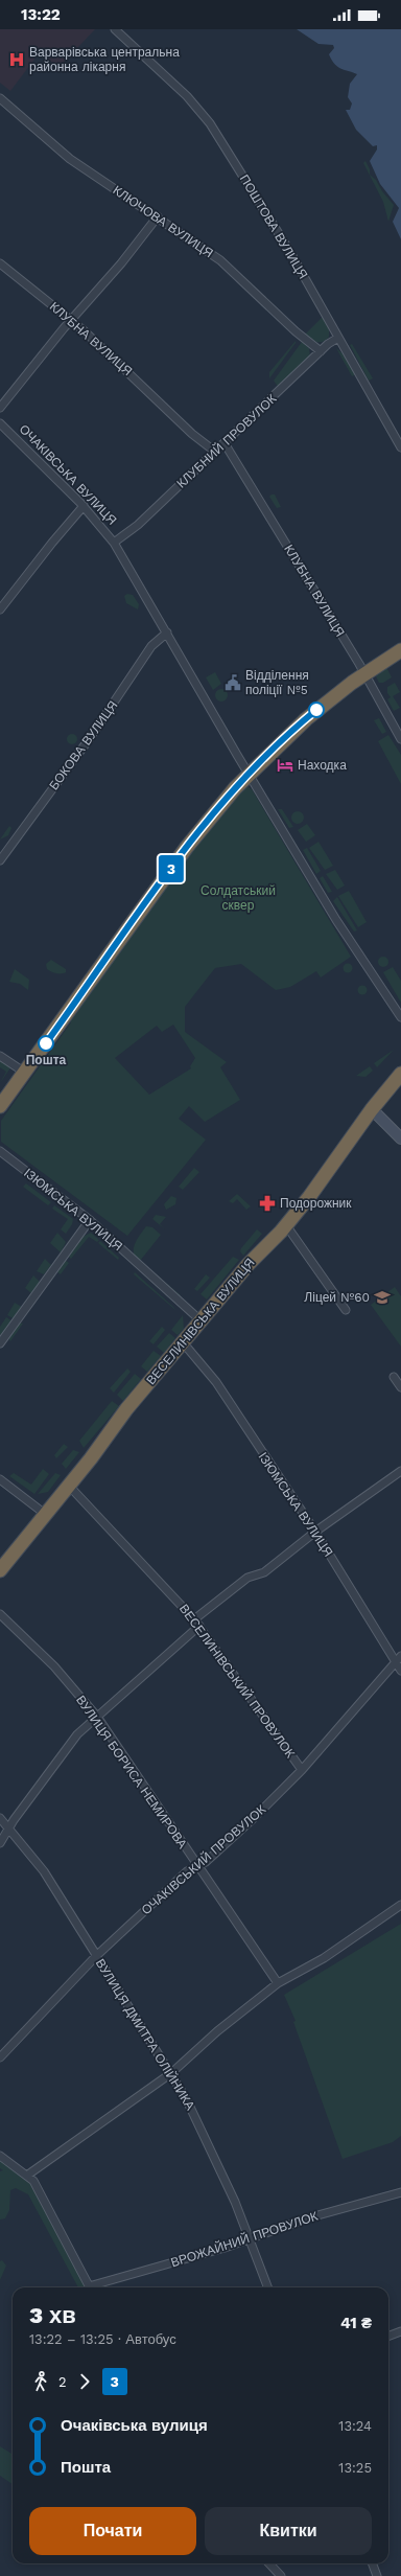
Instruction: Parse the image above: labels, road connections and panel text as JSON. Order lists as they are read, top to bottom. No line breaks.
{"streets":{"highway":["ВЕСЕЛИНІВСЬКА ВУЛИЦЯ"],"street":["КЛЮЧОВА ВУЛИЦЯ","ПОШТОВА ВУЛИЦЯ","КЛУБНА ВУЛИЦЯ","КЛУБНИЙ ПРОВУЛОК","ОЧАКІВСЬКА ВУЛИЦЯ","БОКОВА ВУЛИЦЯ","ІЗЮМСЬКА ВУЛИЦЯ","ВЕСЕЛИНІВСЬКИЙ ПРОВУЛОК","ВУЛИЦЯ БОРИСА НЕМИРОВА","ОЧАКІВСЬКИЙ ПРОВУЛОК","ВУЛИЦЯ ДМИТРА ОЛІЙНИКА","ВРОЖАЙНИЙ ПРОВУЛОК"]},"crossings":[["КЛЮЧОВА ВУЛИЦЯ","КЛУБНИЙ ПРОВУЛОК"],["ПОШТОВА ВУЛИЦЯ","КЛУБНИЙ ПРОВУЛОК"],["КЛУБНА ВУЛИЦЯ","КЛУБНИЙ ПРОВУЛОК"],["КЛУБНИЙ ПРОВУЛОК","ОЧАКІВСЬКА ВУЛИЦЯ"],["ОЧАКІВСЬКА ВУЛИЦЯ","БОКОВА ВУЛИЦЯ"],["ІЗЮМСЬКА ВУЛИЦЯ","ВЕСЕЛИНІВСЬКА ВУЛИЦЯ"],["ІЗЮМСЬКА ВУЛИЦЯ","ОЧАКІВСЬКИЙ ПРОВУЛОК"],["ВЕСЕЛИНІВСЬКА ВУЛИЦЯ","ВЕСЕЛИНІВСЬКИЙ ПРОВУЛОК"],["ВЕСЕЛИНІВСЬКИЙ ПРОВУЛОК","ОЧАКІВСЬКИЙ ПРОВУЛОК"],["ВУЛИЦЯ БОРИСА НЕМИРОВА","ОЧАКІВСЬКИЙ ПРОВУЛОК"],["ОЧАКІВСЬКИЙ ПРОВУЛОК","ВУЛИЦЯ ДМИТРА ОЛІЙНИКА"],["ВУЛИЦЯ ДМИТРА ОЛІЙНИКА","ВРОЖАЙНИЙ ПРОВУЛОК"]],"parks":["Солдатський сквер"],"places":{"hospital":["Варварівська центральна районна лікарня"],"public building":["Відділення поліції №5"],"hotel":["Находка"],"other":["Пошта"],"pharmacy":["Подорожник"],"school or university":["Ліцей №60"]},"lines":["bus line 3"],"page":{"status":"13:22","on_map":"3","heading":["3 хв","13:22 – 13:25 · Автобус","41 ₴"],"legs":["2","3"],"list":[{"name":"Очаківська вулиця","value":"13:24"},{"name":"Пошта","value":"13:25"}],"buttons":["Почати","Квитки"]}}
